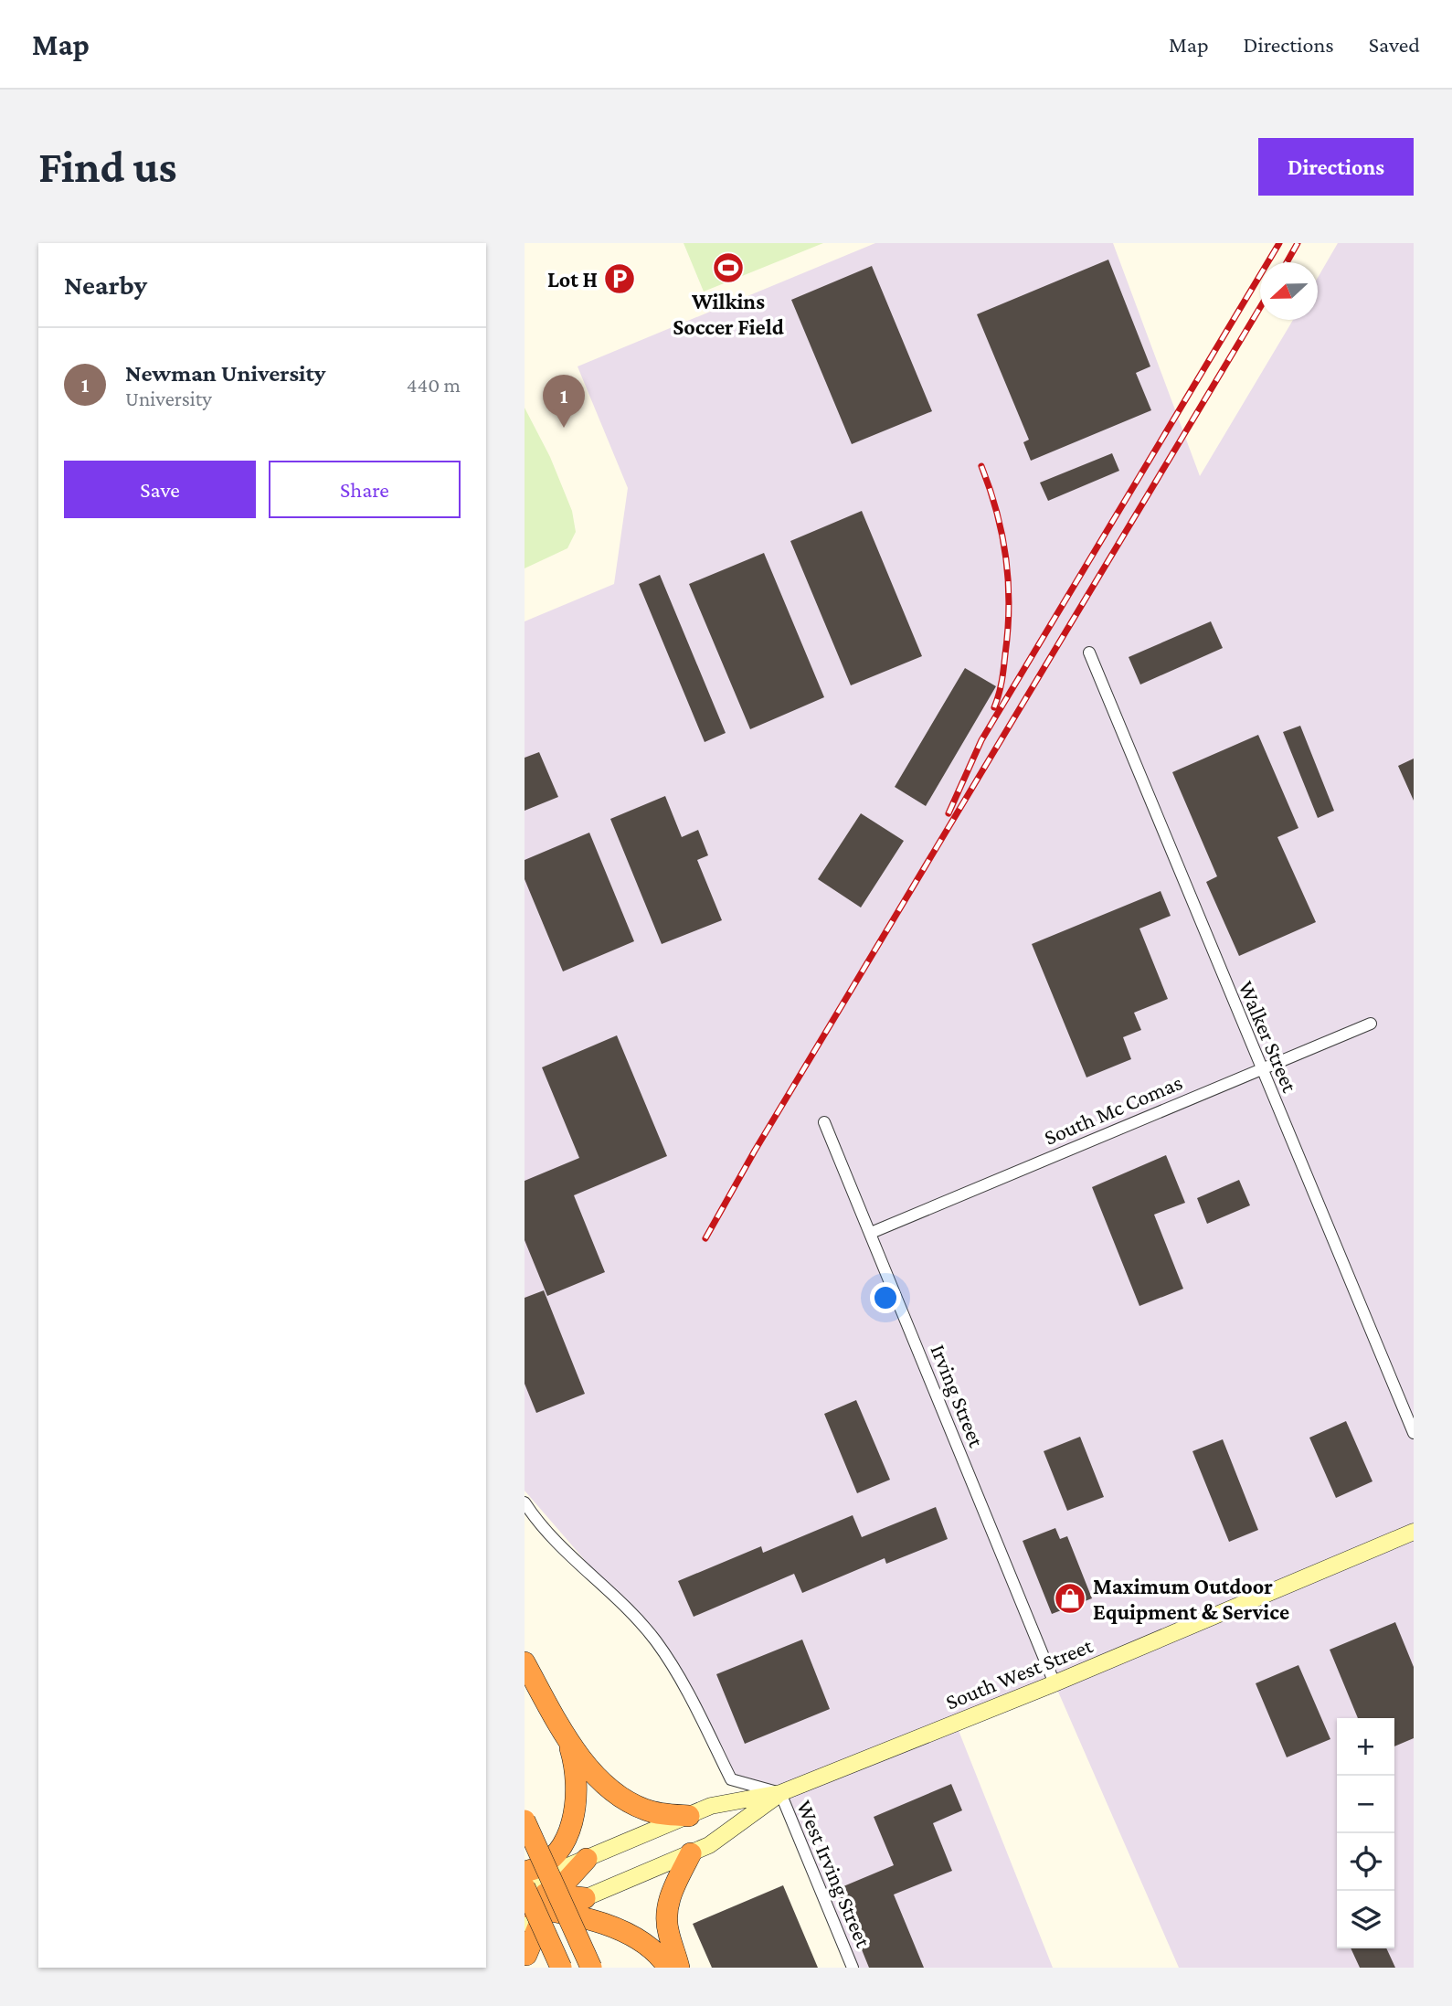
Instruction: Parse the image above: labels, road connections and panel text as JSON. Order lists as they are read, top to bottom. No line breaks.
{"streets":{"main road":["South West Street"],"street":["Walker Street","South Mc Comas","Irving Street","West Irving Street"]},"crossings":[["Walker Street","South Mc Comas"],["South Mc Comas","Irving Street"],["Irving Street","South West Street"],["South West Street","West Irving Street"]],"places":{"sports":["Wilkins Soccer Field"],"parking":["Lot H"],"shop":["Maximum Outdoor Equipment & Service"]},"north":"left","page":{"header":"Map","nav":["Map","Directions","Saved"],"buttons":["Directions",["Save","Share"]],"title":"Find us","heading":"Nearby","list":[{"mark":"1","name":"Newman University","note":"University","value":"440 m"}],"pins":"1","map_buttons":["+","−"]}}
